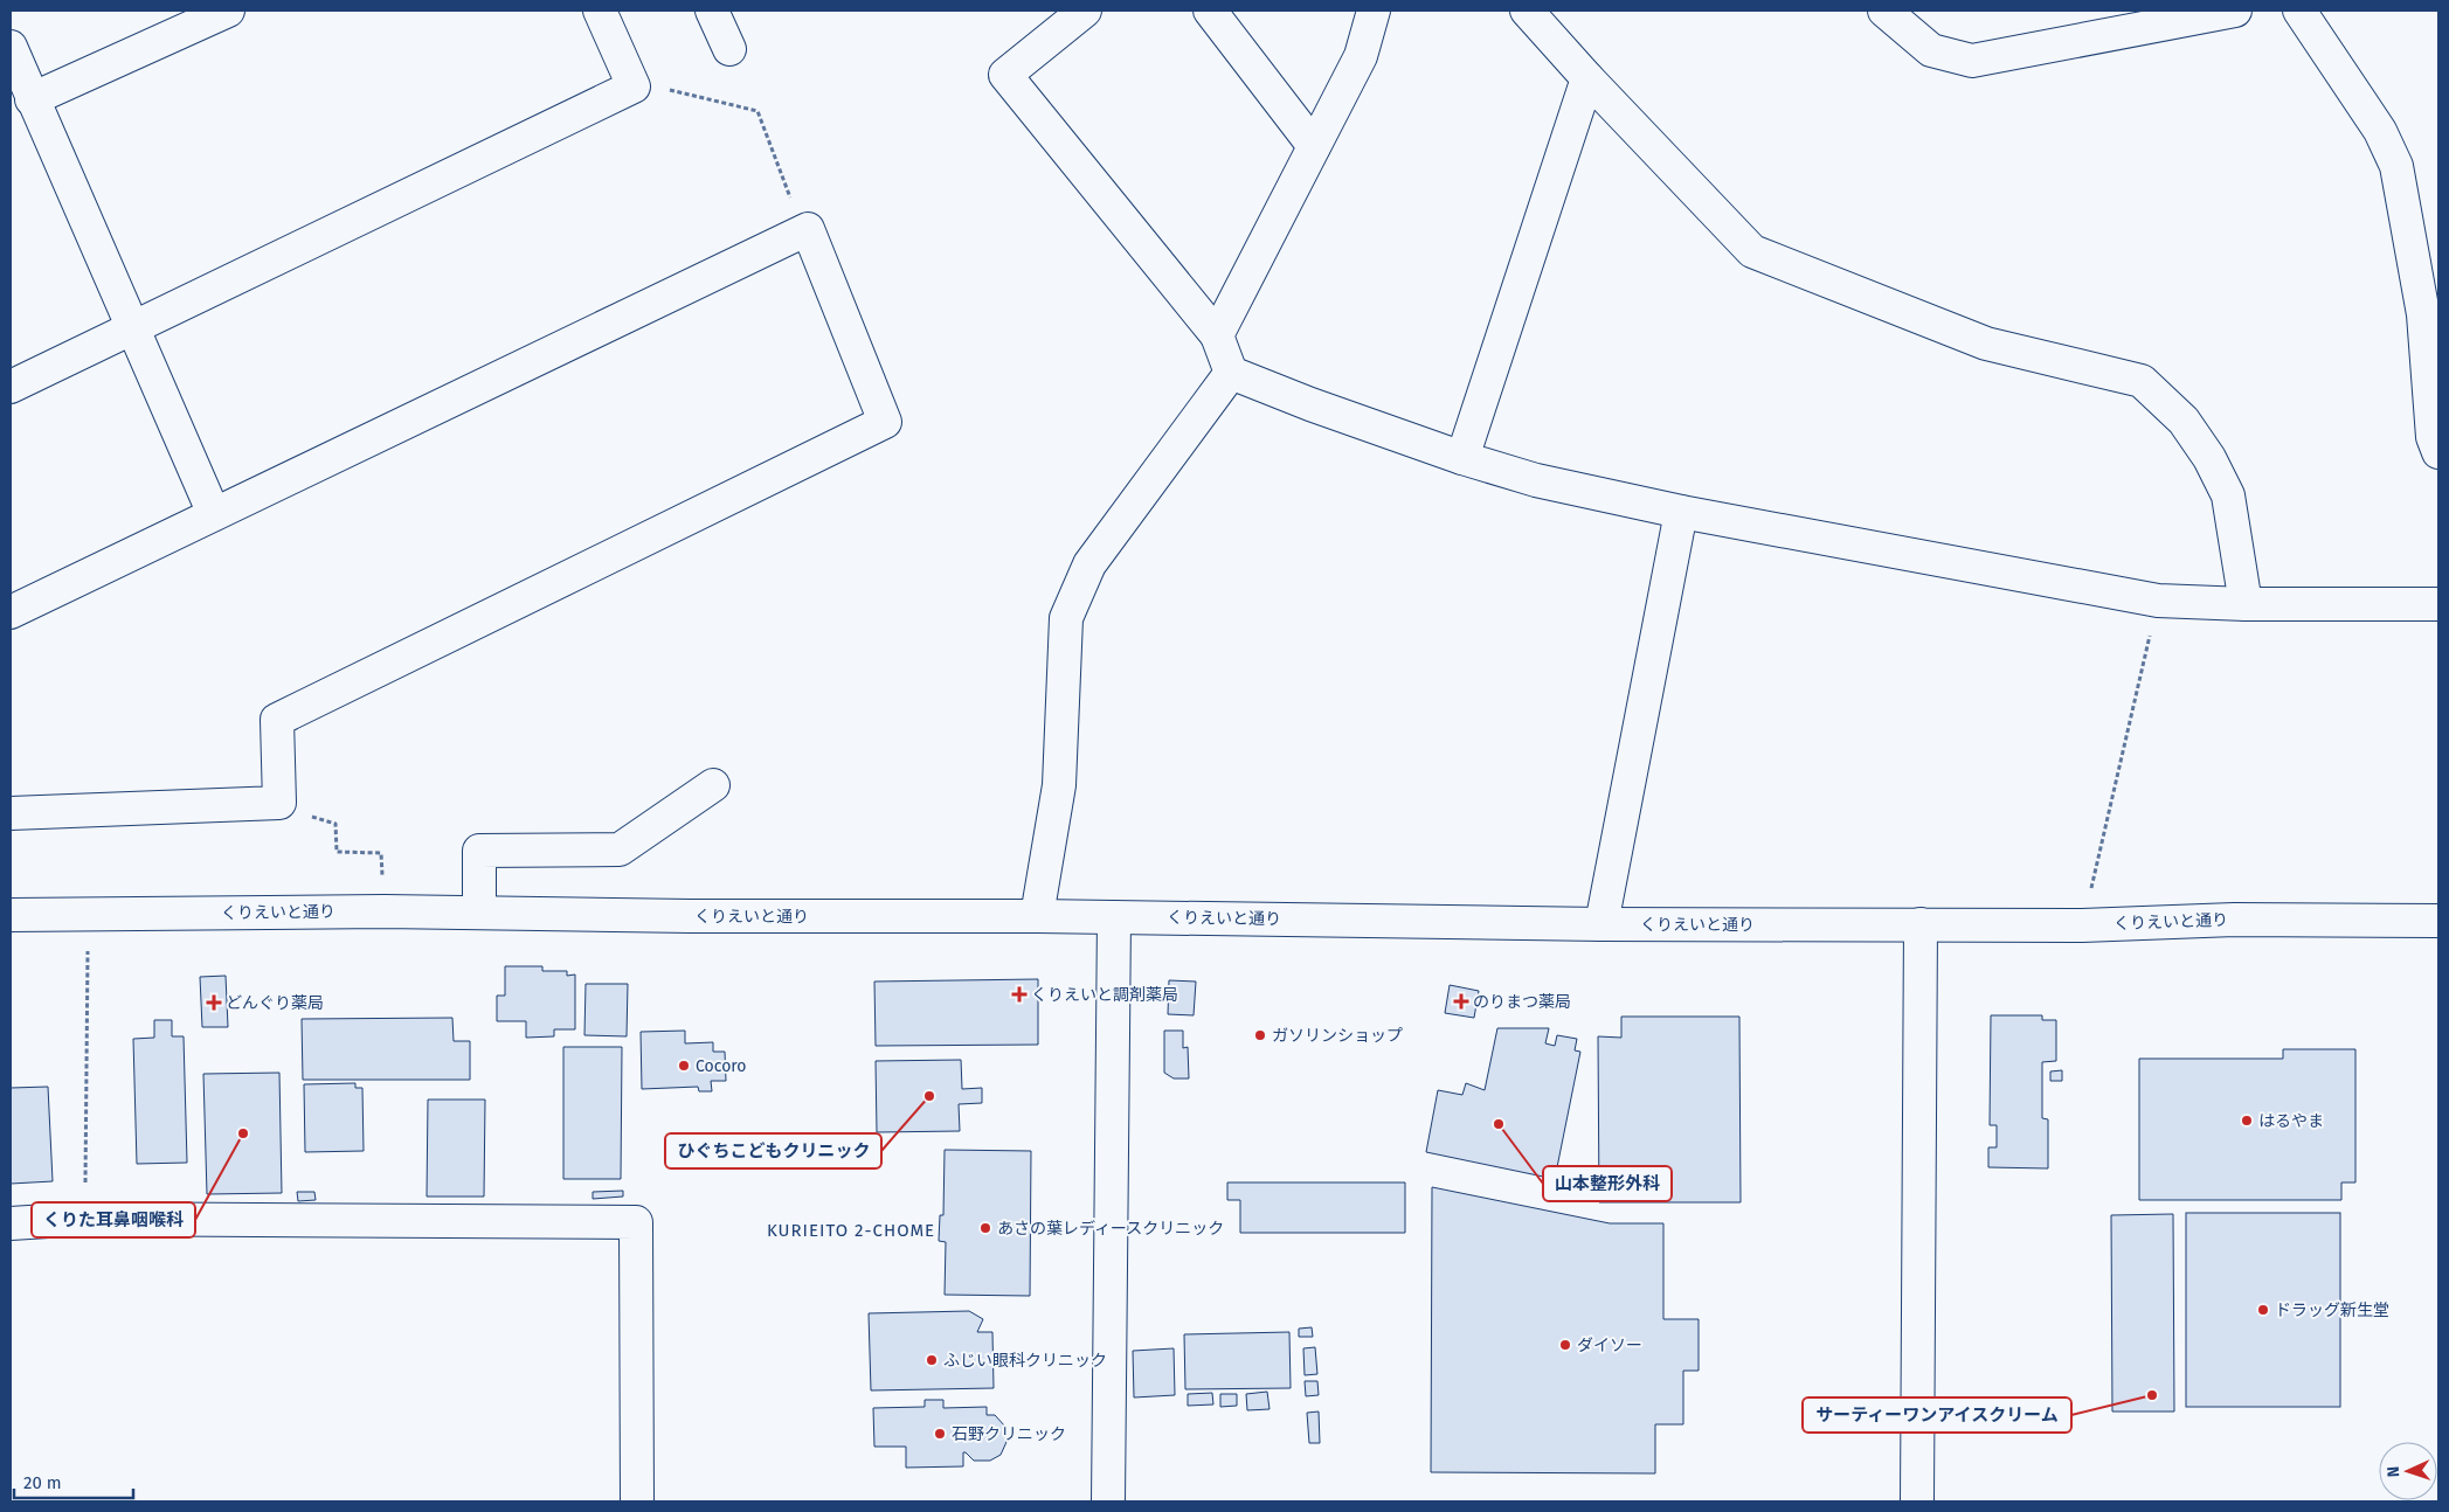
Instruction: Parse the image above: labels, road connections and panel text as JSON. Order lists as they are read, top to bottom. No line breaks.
{"streets":{"street":["くりえいと通り"]},"districts":["KURIEITO 2-CHOME"],"places":{"health":["くりえいと調剤薬局","のりまつ薬局","どんぐり薬局"],"other":["ガソリンショップ","Cocoro","ひぐちこどもクリニック","はるやま","山本整形外科","くりた耳鼻咽喉科","あさの葉レディースクリニック","ドラッグ新生堂","ダイソー","ふじい眼科クリニック","サーティーワンアイスクリーム","石野クリニック"]},"scale_bar":"20 m","north":"left"}
